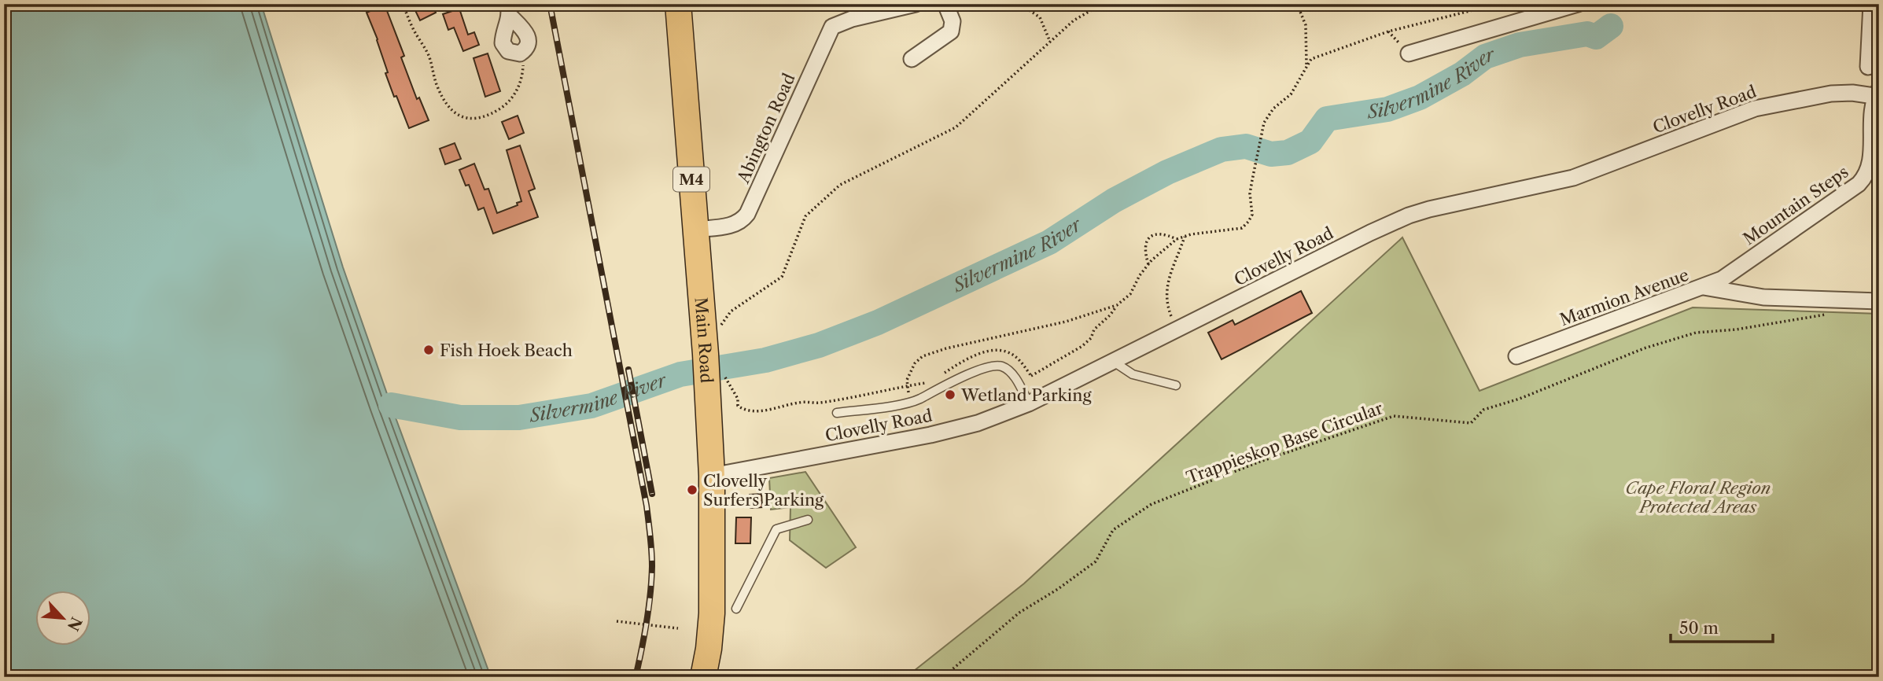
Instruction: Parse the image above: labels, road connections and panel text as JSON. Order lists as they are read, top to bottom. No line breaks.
{"streets":{"main road":["M4","Main Road"],"street":["Clovelly Road","Abington Road","Mountain Steps","Marmion Avenue"],"path":["Trappieskop Base Circular"]},"crossings":[["Clovelly Road","Mountain Steps"],["Clovelly Road","Main Road"],["Abington Road","Main Road"],["Mountain Steps","Marmion Avenue"]],"water":["Silvermine River"],"parks":["Cape Floral Region Protected Areas"],"places":["Fish Hoek Beach","Wetland Parking","Clovelly Surfers Parking"],"scale_bar":"50 m","north":"bottom right"}
